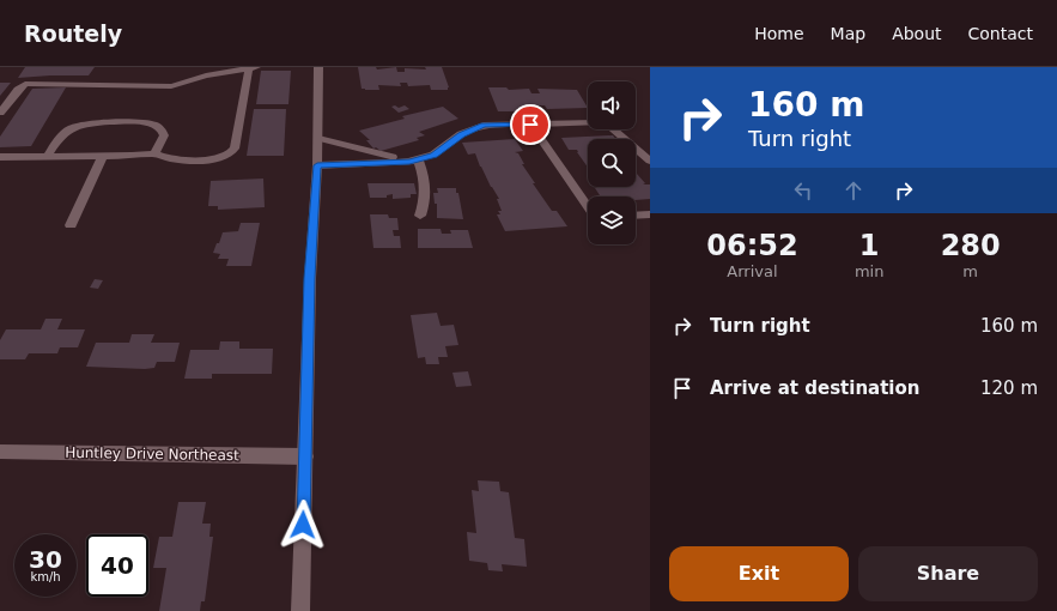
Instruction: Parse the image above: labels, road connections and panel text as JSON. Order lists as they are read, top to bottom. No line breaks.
{"streets":{"street":["Huntley Drive Northeast"]},"page":{"header":"Routely","nav":["Home","Map","About","Contact"],"turn":["160 m","Turn right"],"eta":["06:52","Arrival","1","min","280","m"],"list":[{"name":"Turn right","value":"160 m"},{"name":"Arrive at destination","value":"120 m"}],"speed":"30 km/h","limit":"40","buttons":["Exit","Share"]}}
